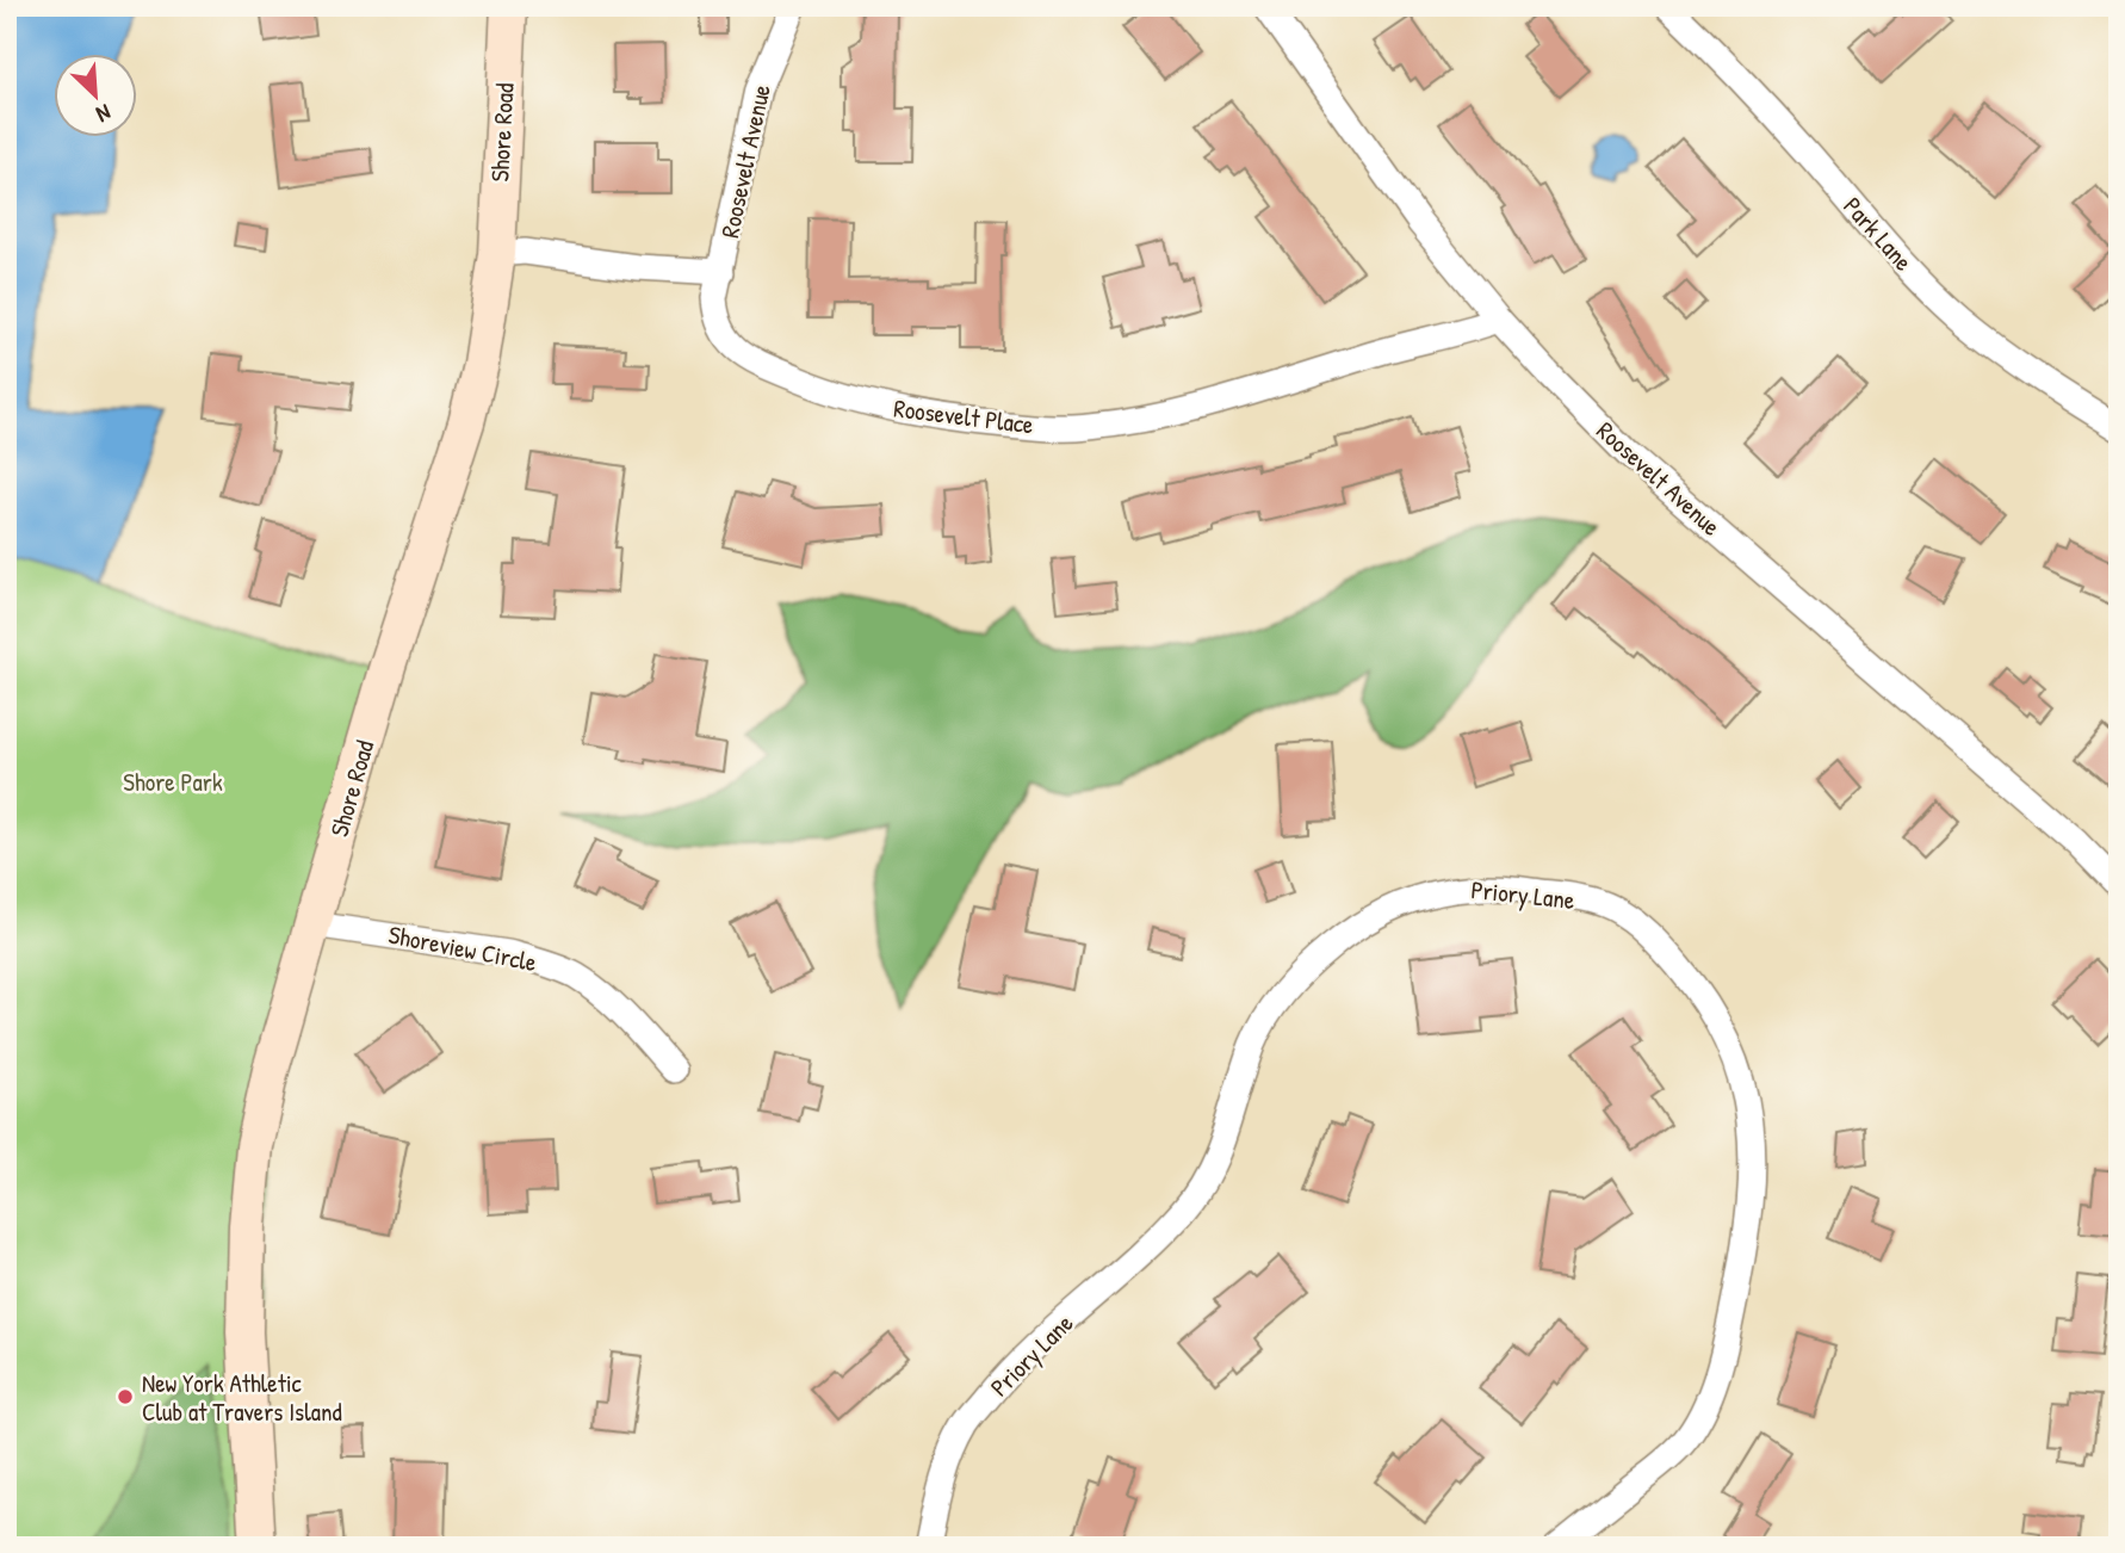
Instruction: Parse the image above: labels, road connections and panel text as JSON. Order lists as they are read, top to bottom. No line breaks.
{"streets":{"main road":["Shore Road"],"street":["Roosevelt Avenue","Park Lane","Roosevelt Place","Priory Lane","Shoreview Circle"]},"crossings":[["Shore Road","Shoreview Circle"],["Roosevelt Avenue","Roosevelt Place"]],"parks":["Shore Park"],"places":["New York Athletic Club at Travers Island"],"north":"bottom right"}
